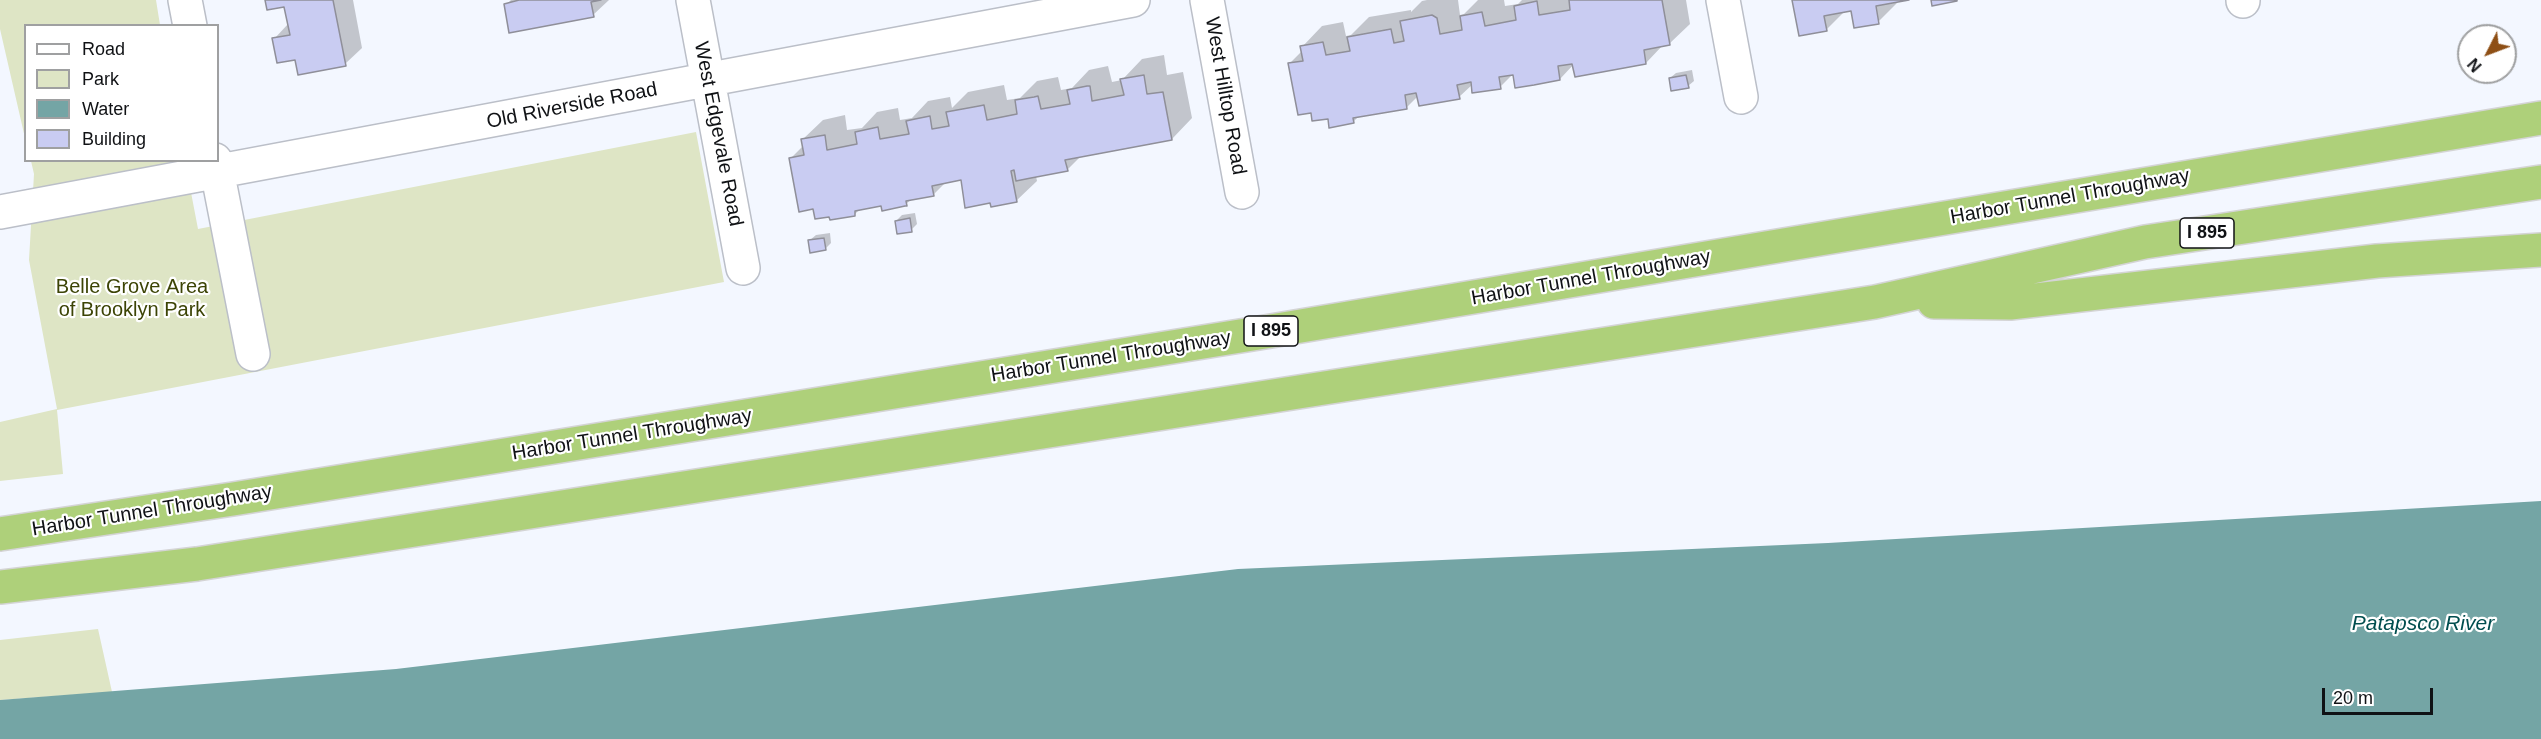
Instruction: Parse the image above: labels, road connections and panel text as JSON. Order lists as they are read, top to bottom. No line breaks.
{"streets":{"highway":["Harbor Tunnel Throughway","I 895"],"street":["West Hilltop Road","Old Riverside Road","West Edgevale Road"]},"crossings":[["Old Riverside Road","West Edgevale Road"]],"water":["Patapsco River"],"parks":["Belle Grove Area of Brooklyn Park"],"legend":["Road","Park","Water","Building"],"scale_bar":"20 m","north":"bottom left"}
